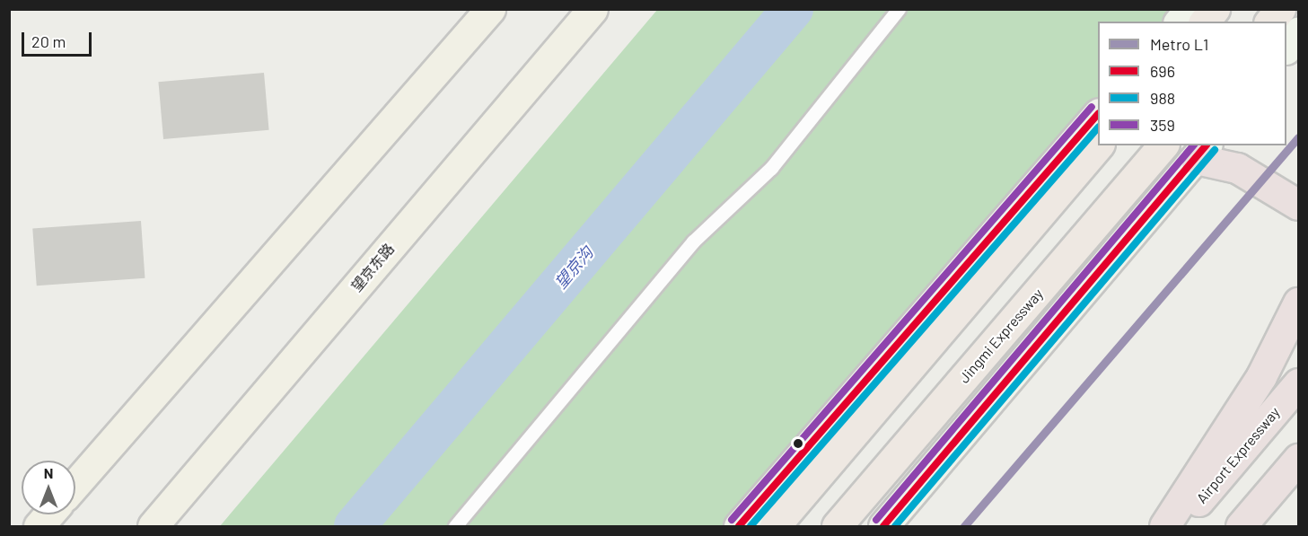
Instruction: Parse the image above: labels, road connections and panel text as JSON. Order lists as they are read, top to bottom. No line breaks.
{"streets":{"highway":["Jingmi Expressway","Airport Expressway"],"main road":["望京东路"]},"water":["望京沟"],"lines":["transit line 359","transit line 696","transit line 988","metro line L1"],"legend":["Metro L1","696","988","359"],"scale_bar":"20 m","north":"top"}
